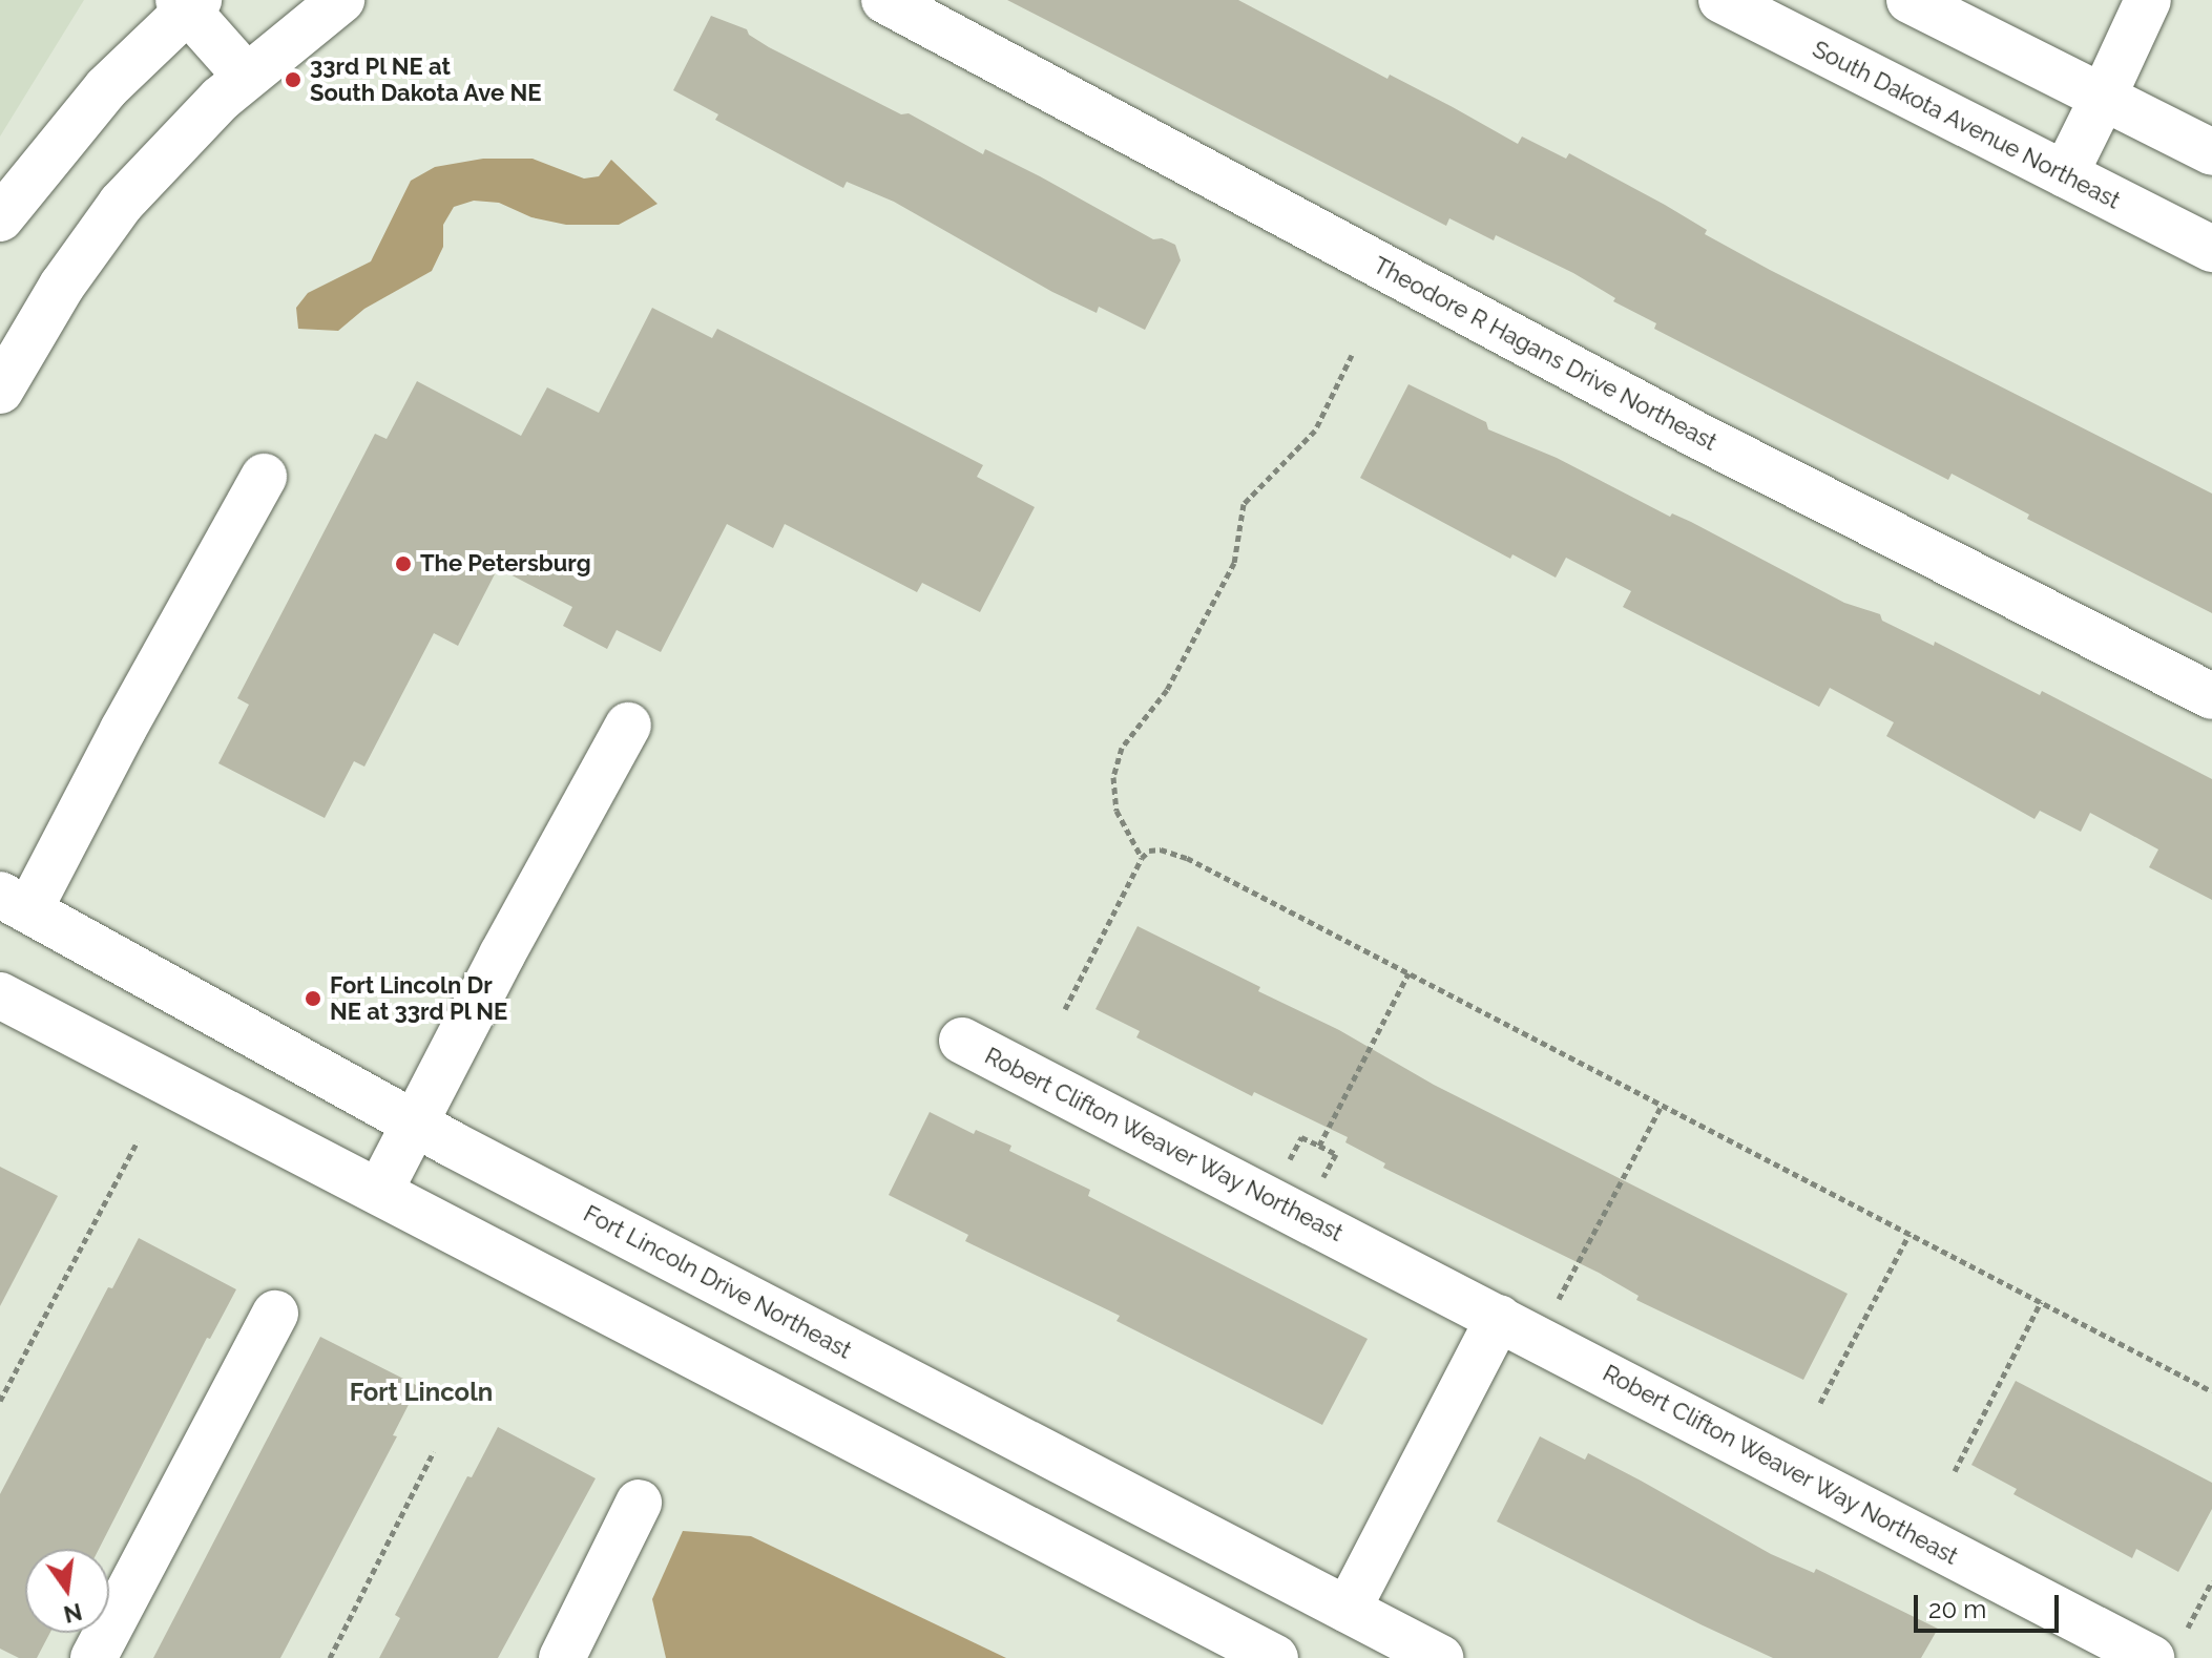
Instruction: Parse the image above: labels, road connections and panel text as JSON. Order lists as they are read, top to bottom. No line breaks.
{"streets":{"street":["South Dakota Avenue Northeast","Theodore R Hagans Drive Northeast","Robert Clifton Weaver Way Northeast","Fort Lincoln Drive Northeast"]},"districts":["Fort Lincoln"],"places":["33rd Pl NE at South Dakota Ave NE","The Petersburg","Fort Lincoln Dr NE at 33rd Pl NE"],"scale_bar":"20 m","north":"bottom"}
